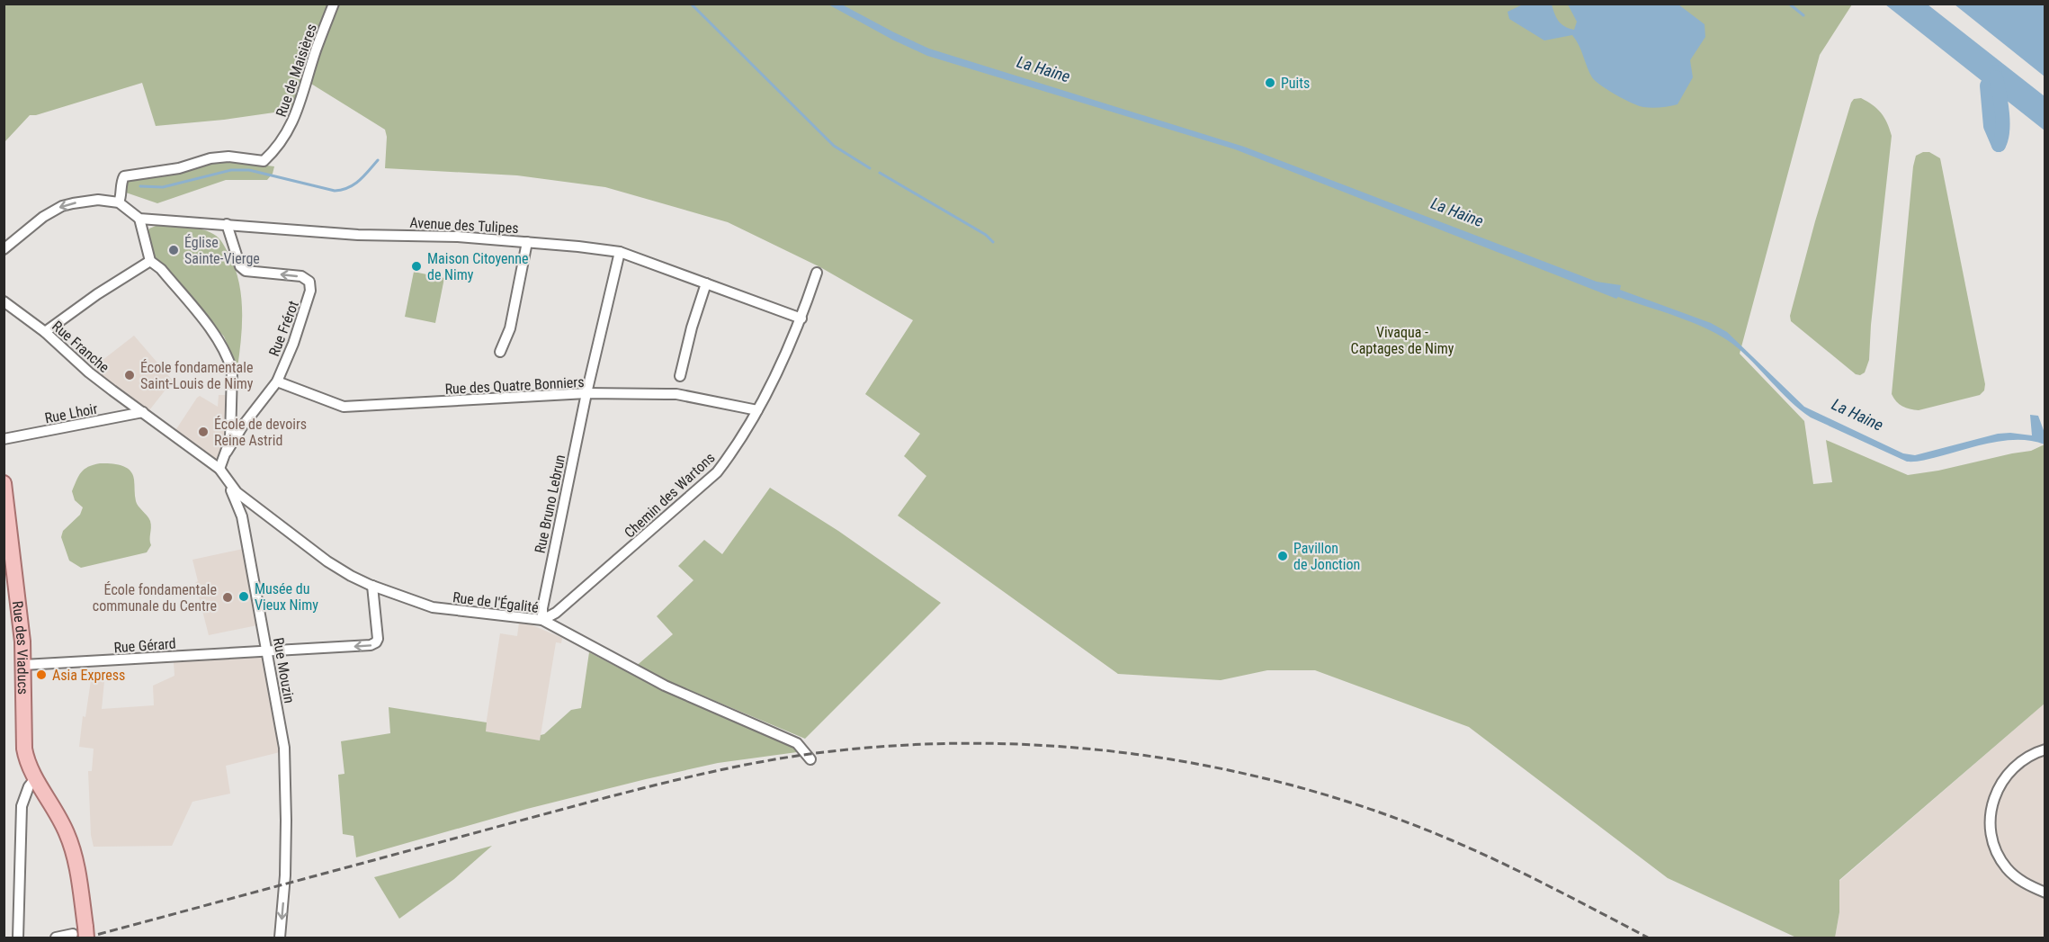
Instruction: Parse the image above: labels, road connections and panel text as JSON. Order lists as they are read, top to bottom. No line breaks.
{"streets":{"main road":["Rue des Viaducs"],"street":["Rue de Maisières","Avenue des Tulipes","Rue Frérot","Rue Franche","Rue des Quatre Bonniers","Rue Lhoir","Chemin des Wartons","Rue Bruno Lebrun","Rue de l'Égalité","Rue Gérard","Rue Mouzin"]},"crossings":[["Avenue des Tulipes","Rue Frérot"],["Avenue des Tulipes","Chemin des Wartons"],["Avenue des Tulipes","Rue Bruno Lebrun"],["Rue Frérot","Rue des Quatre Bonniers"],["Rue Franche","Rue Lhoir"],["Rue Franche","Rue de l'Égalité"],["Rue Franche","Rue Mouzin"],["Rue des Quatre Bonniers","Chemin des Wartons"],["Rue des Quatre Bonniers","Rue Bruno Lebrun"],["Chemin des Wartons","Rue Bruno Lebrun"],["Chemin des Wartons","Rue de l'Égalité"],["Rue Bruno Lebrun","Rue de l'Égalité"],["Rue de l'Égalité","Rue Gérard"],["Rue de l'Égalité","Rue Mouzin"],["Rue Gérard","Rue des Viaducs"],["Rue Gérard","Rue Mouzin"]],"one_way":["Rue Mouzin"],"water":["La Haine"],"parks":["Vivaqua - Captages de Nimy"],"places":["Puits","Église Sainte-Vierge","Maison Citoyenne de Nimy","École fondamentale Saint-Louis de Nimy","École de devoirs Reine Astrid","Pavillon de Jonction","Musée du Vieux Nimy","École fondamentale communale du Centre","Asia Express"]}
